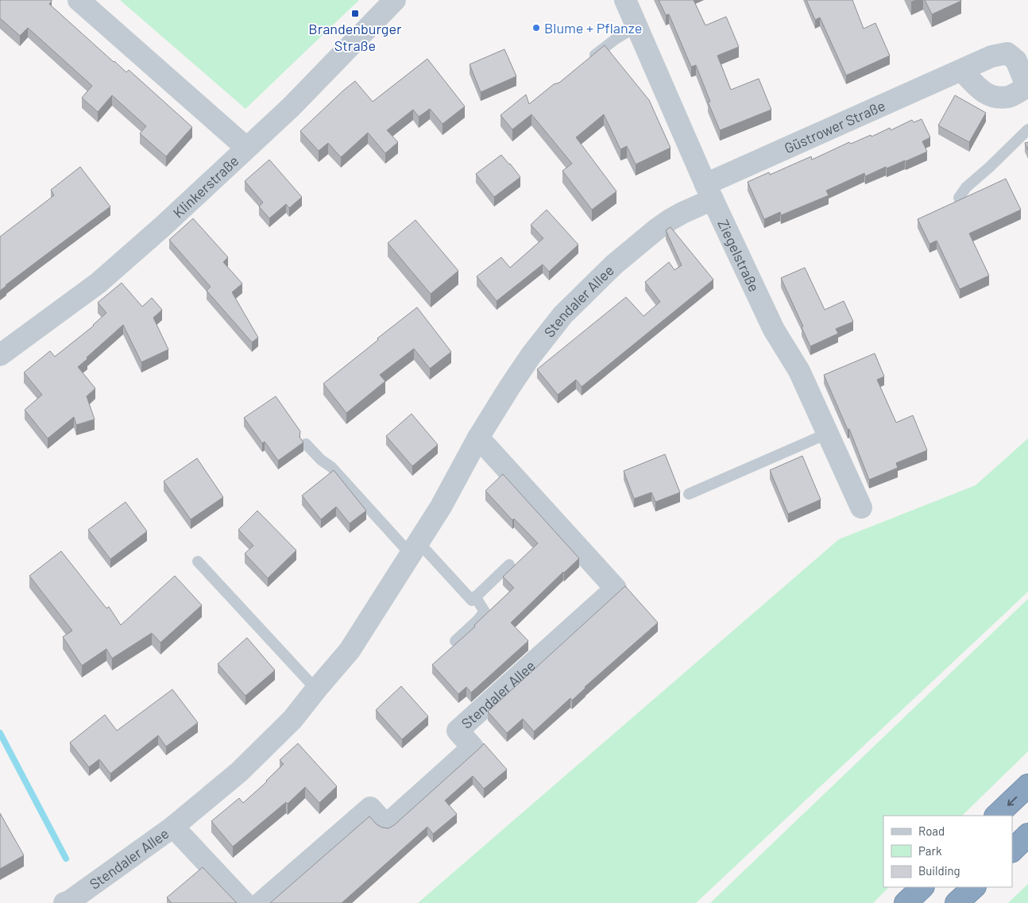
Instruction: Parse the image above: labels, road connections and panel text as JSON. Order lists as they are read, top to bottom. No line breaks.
{"streets":{"street":["Güstrower Straße","Klinkerstraße","Ziegelstraße","Stendaler Allee"]},"crossings":[["Güstrower Straße","Ziegelstraße"],["Güstrower Straße","Stendaler Allee"],["Ziegelstraße","Stendaler Allee"]],"places":{"transit":["Brandenburger Straße"],"other":["Blume + Pflanze"]},"legend":["Road","Park","Building"]}
